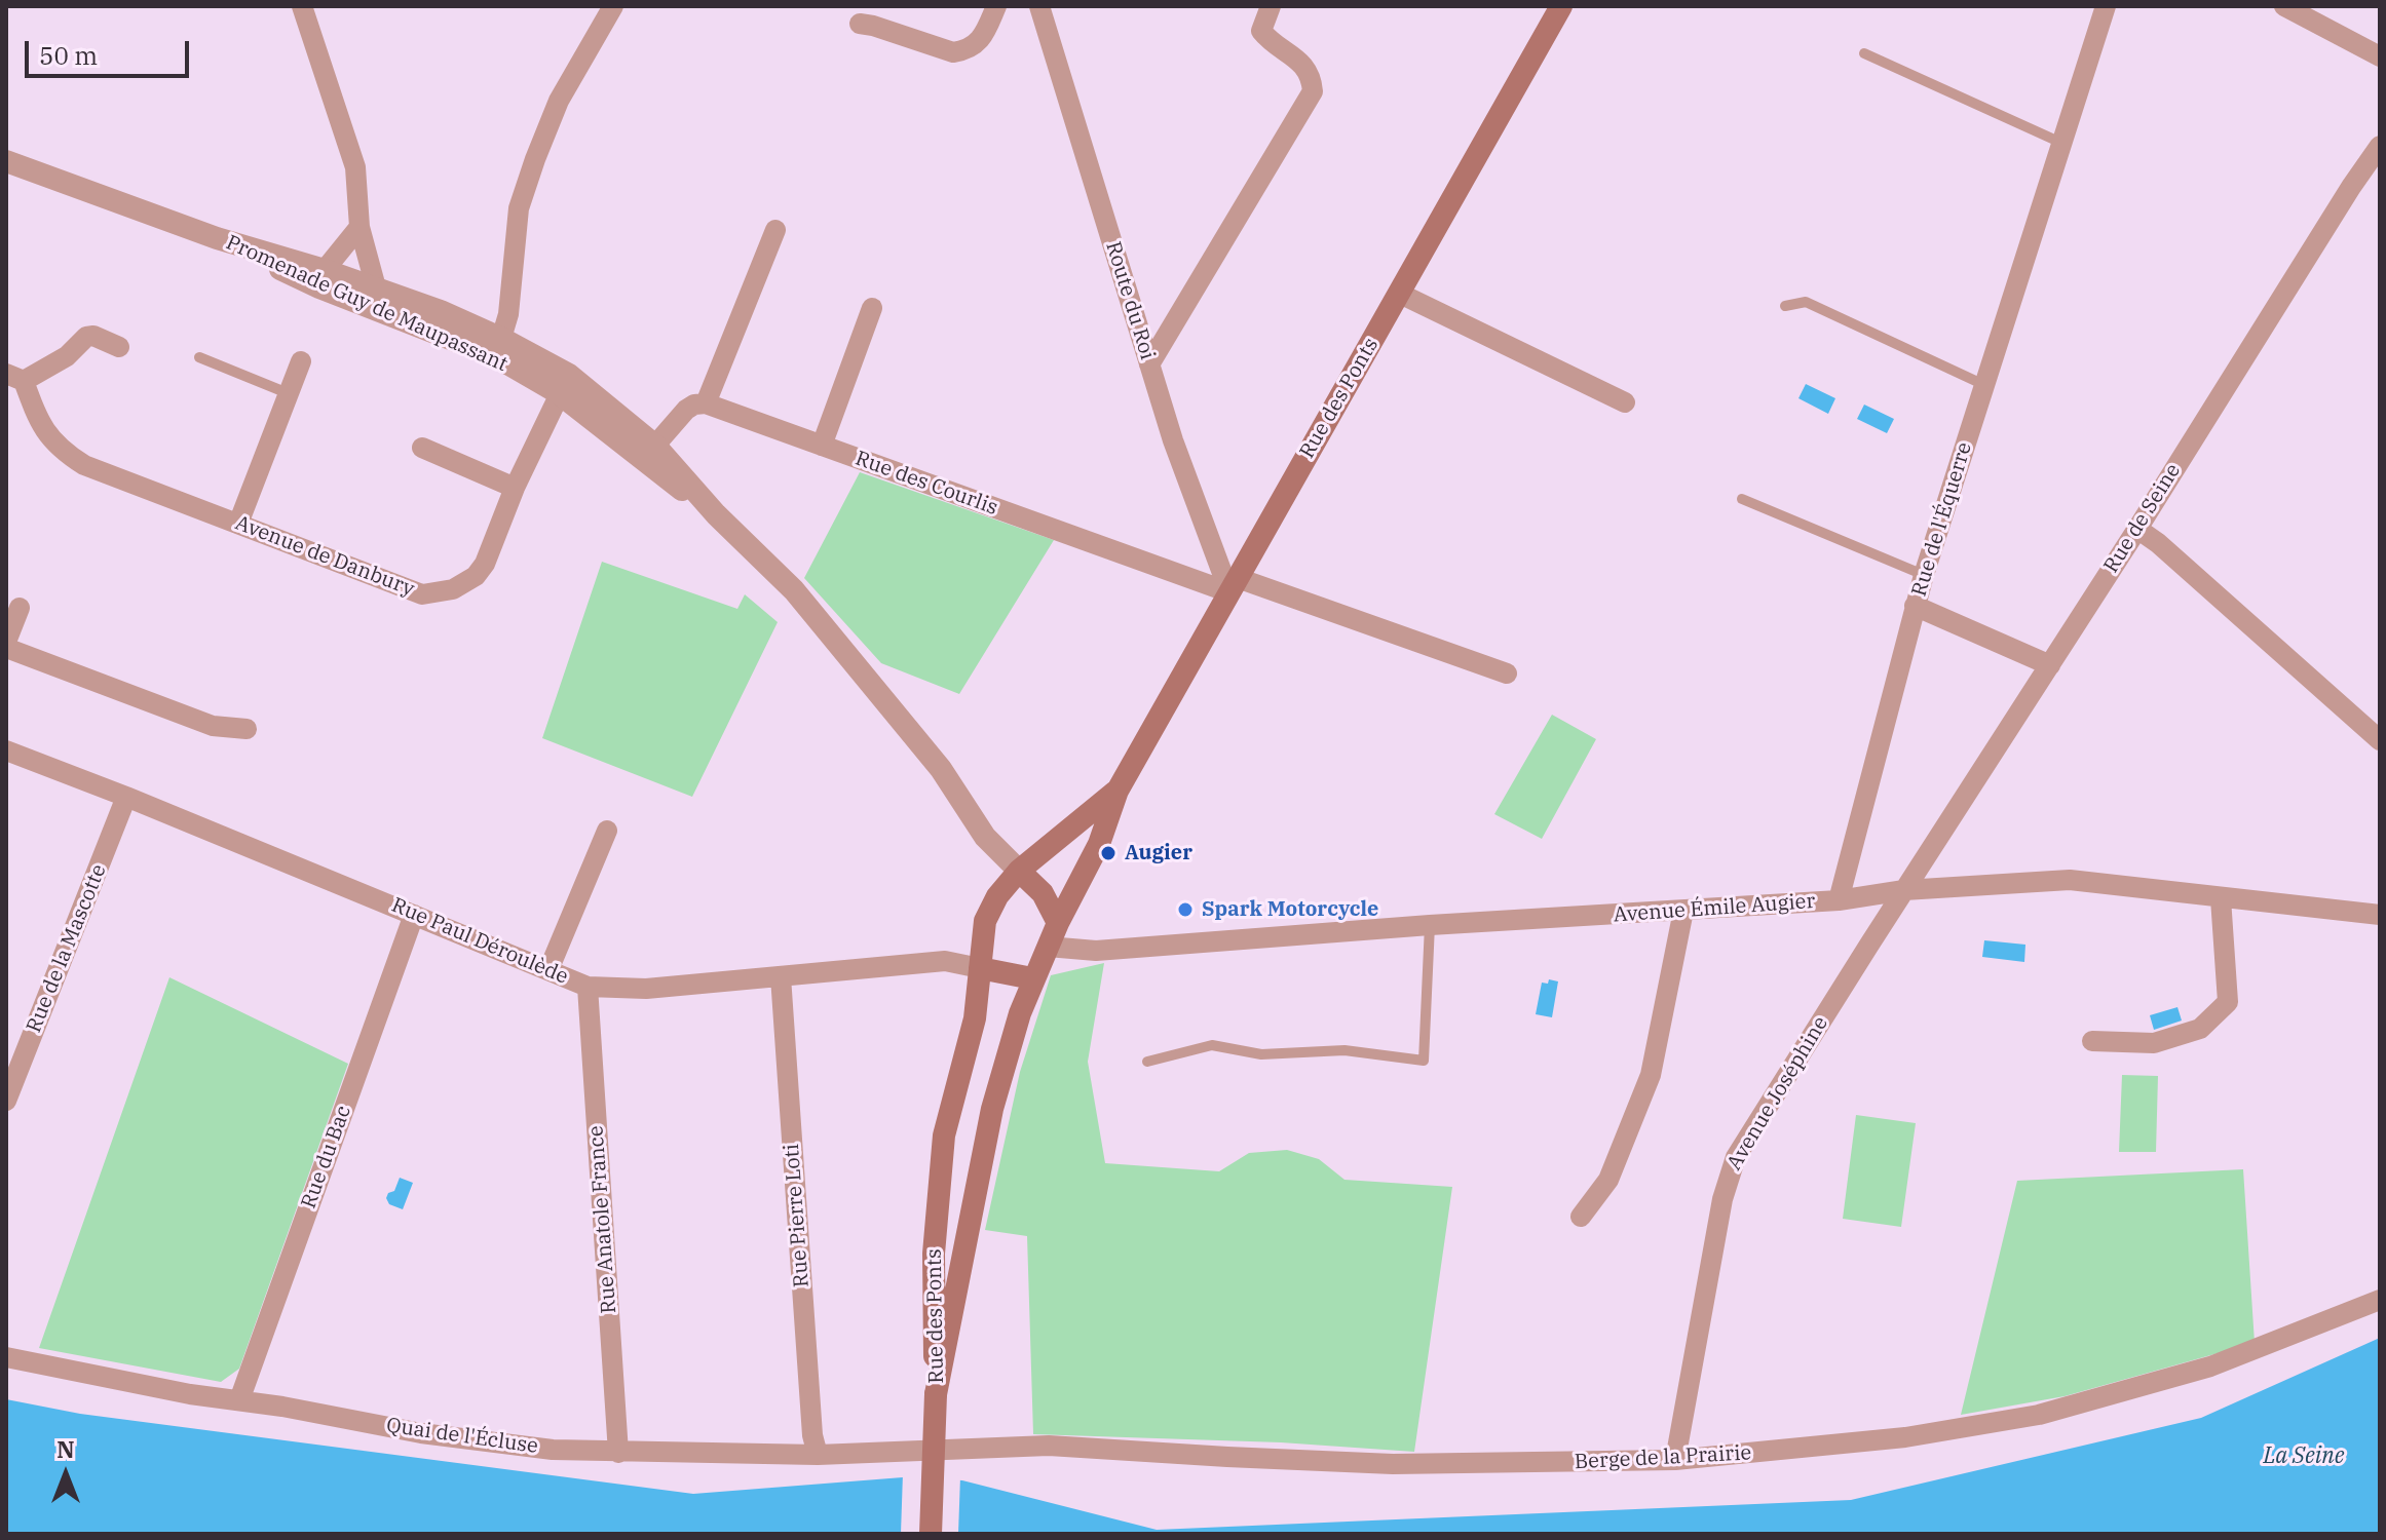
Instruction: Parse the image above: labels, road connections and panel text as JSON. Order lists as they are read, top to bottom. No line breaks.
{"streets":{"main road":["Rue des Ponts"],"street":["Route du Roi","Promenade Guy de Maupassant","Rue des Courlis","Rue de Seine","Rue de l'Équerre","Avenue de Danbury","Avenue Émile Augier","Rue Paul Déroulède","Rue de la Mascotte","Avenue Joséphine","Rue du Bac","Rue Pierre Loti","Rue Anatole France","Quai de l'Écluse","Berge de la Prairie"]},"crossings":[["Route du Roi","Rue des Ponts"],["Route du Roi","Rue des Courlis"],["Promenade Guy de Maupassant","Rue des Ponts"],["Promenade Guy de Maupassant","Avenue de Danbury"],["Rue des Ponts","Rue des Courlis"],["Rue des Ponts","Avenue Émile Augier"],["Rue des Ponts","Rue Paul Déroulède"],["Rue de Seine","Avenue Émile Augier"],["Rue de Seine","Avenue Joséphine"],["Rue de l'Équerre","Avenue Émile Augier"],["Avenue Émile Augier","Avenue Joséphine"],["Rue Paul Déroulède","Rue de la Mascotte"],["Rue Paul Déroulède","Rue du Bac"],["Rue Paul Déroulède","Rue Pierre Loti"],["Rue Paul Déroulède","Rue Anatole France"],["Avenue Joséphine","Berge de la Prairie"],["Rue du Bac","Quai de l'Écluse"],["Rue Pierre Loti","Quai de l'Écluse"],["Rue Anatole France","Quai de l'Écluse"],["Quai de l'Écluse","Berge de la Prairie"]],"water":["La Seine"],"places":["Augier","Spark Motorcycle"],"scale_bar":"50 m","north":"top"}
